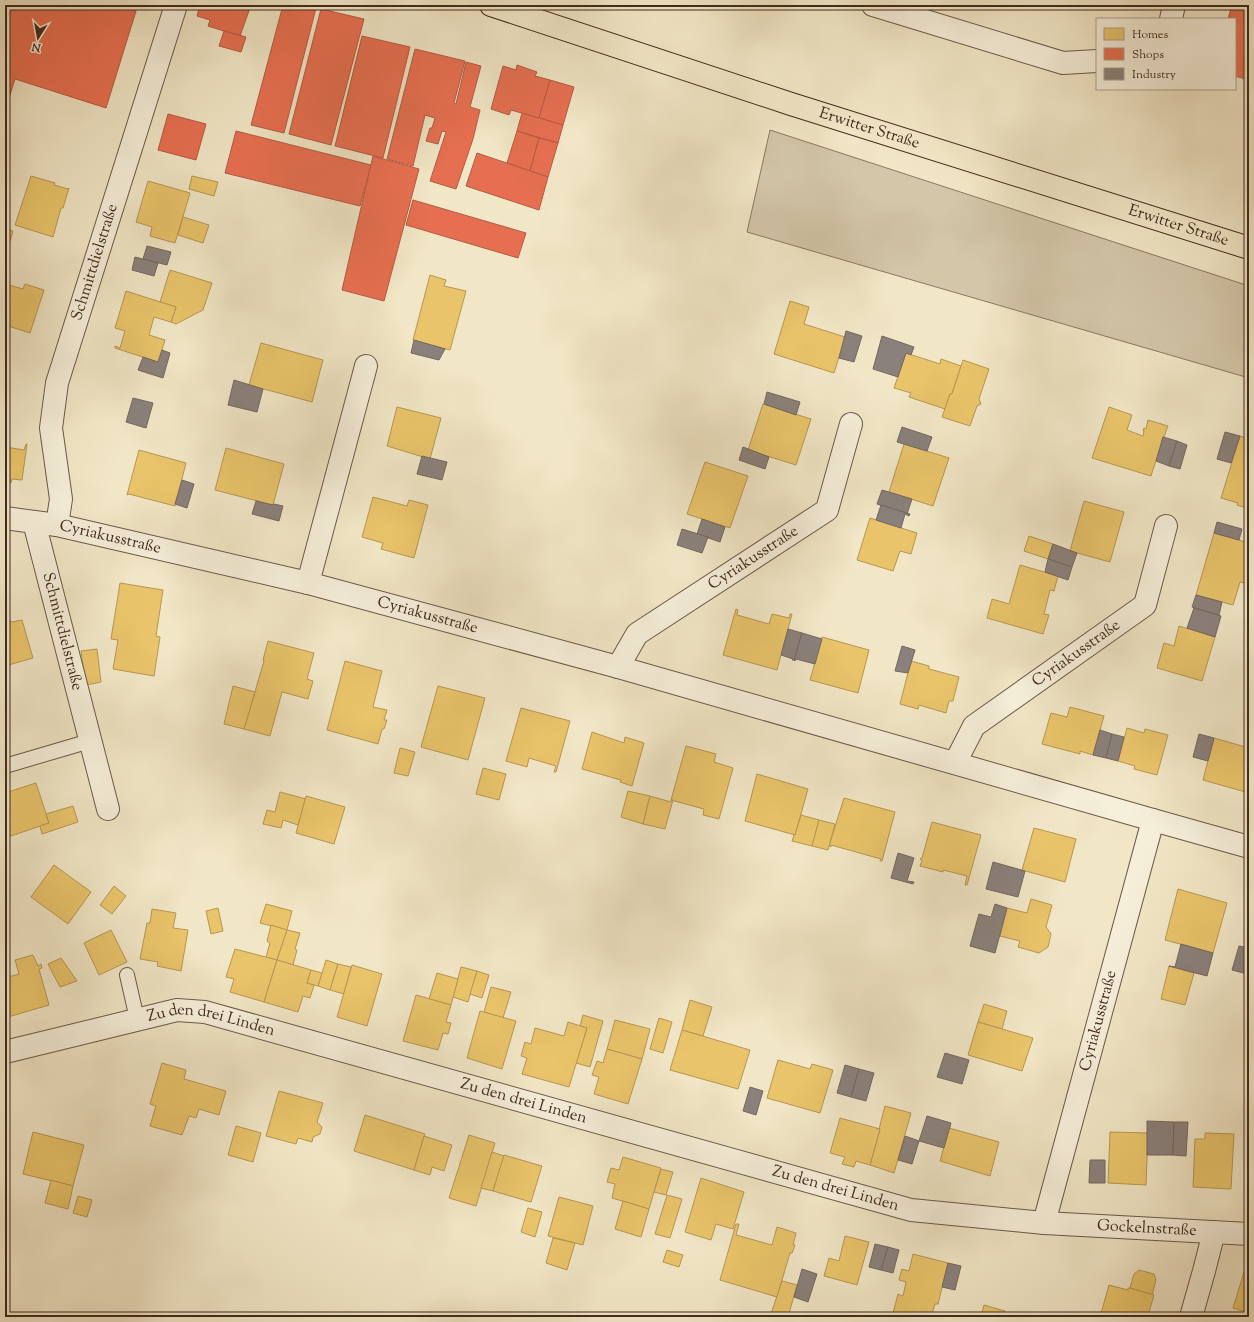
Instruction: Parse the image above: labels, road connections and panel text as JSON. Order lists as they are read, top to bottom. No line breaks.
{"streets":{"main road":["Erwitter Straße"],"street":["Schmittdielstraße","Cyriakusstraße","Zu den drei Linden","Gockelnstraße"]},"crossings":[["Schmittdielstraße","Cyriakusstraße"],["Cyriakusstraße","Zu den drei Linden"],["Cyriakusstraße","Gockelnstraße"],["Zu den drei Linden","Gockelnstraße"]],"legend":["Homes","Shops","Industry"],"north":"bottom"}
